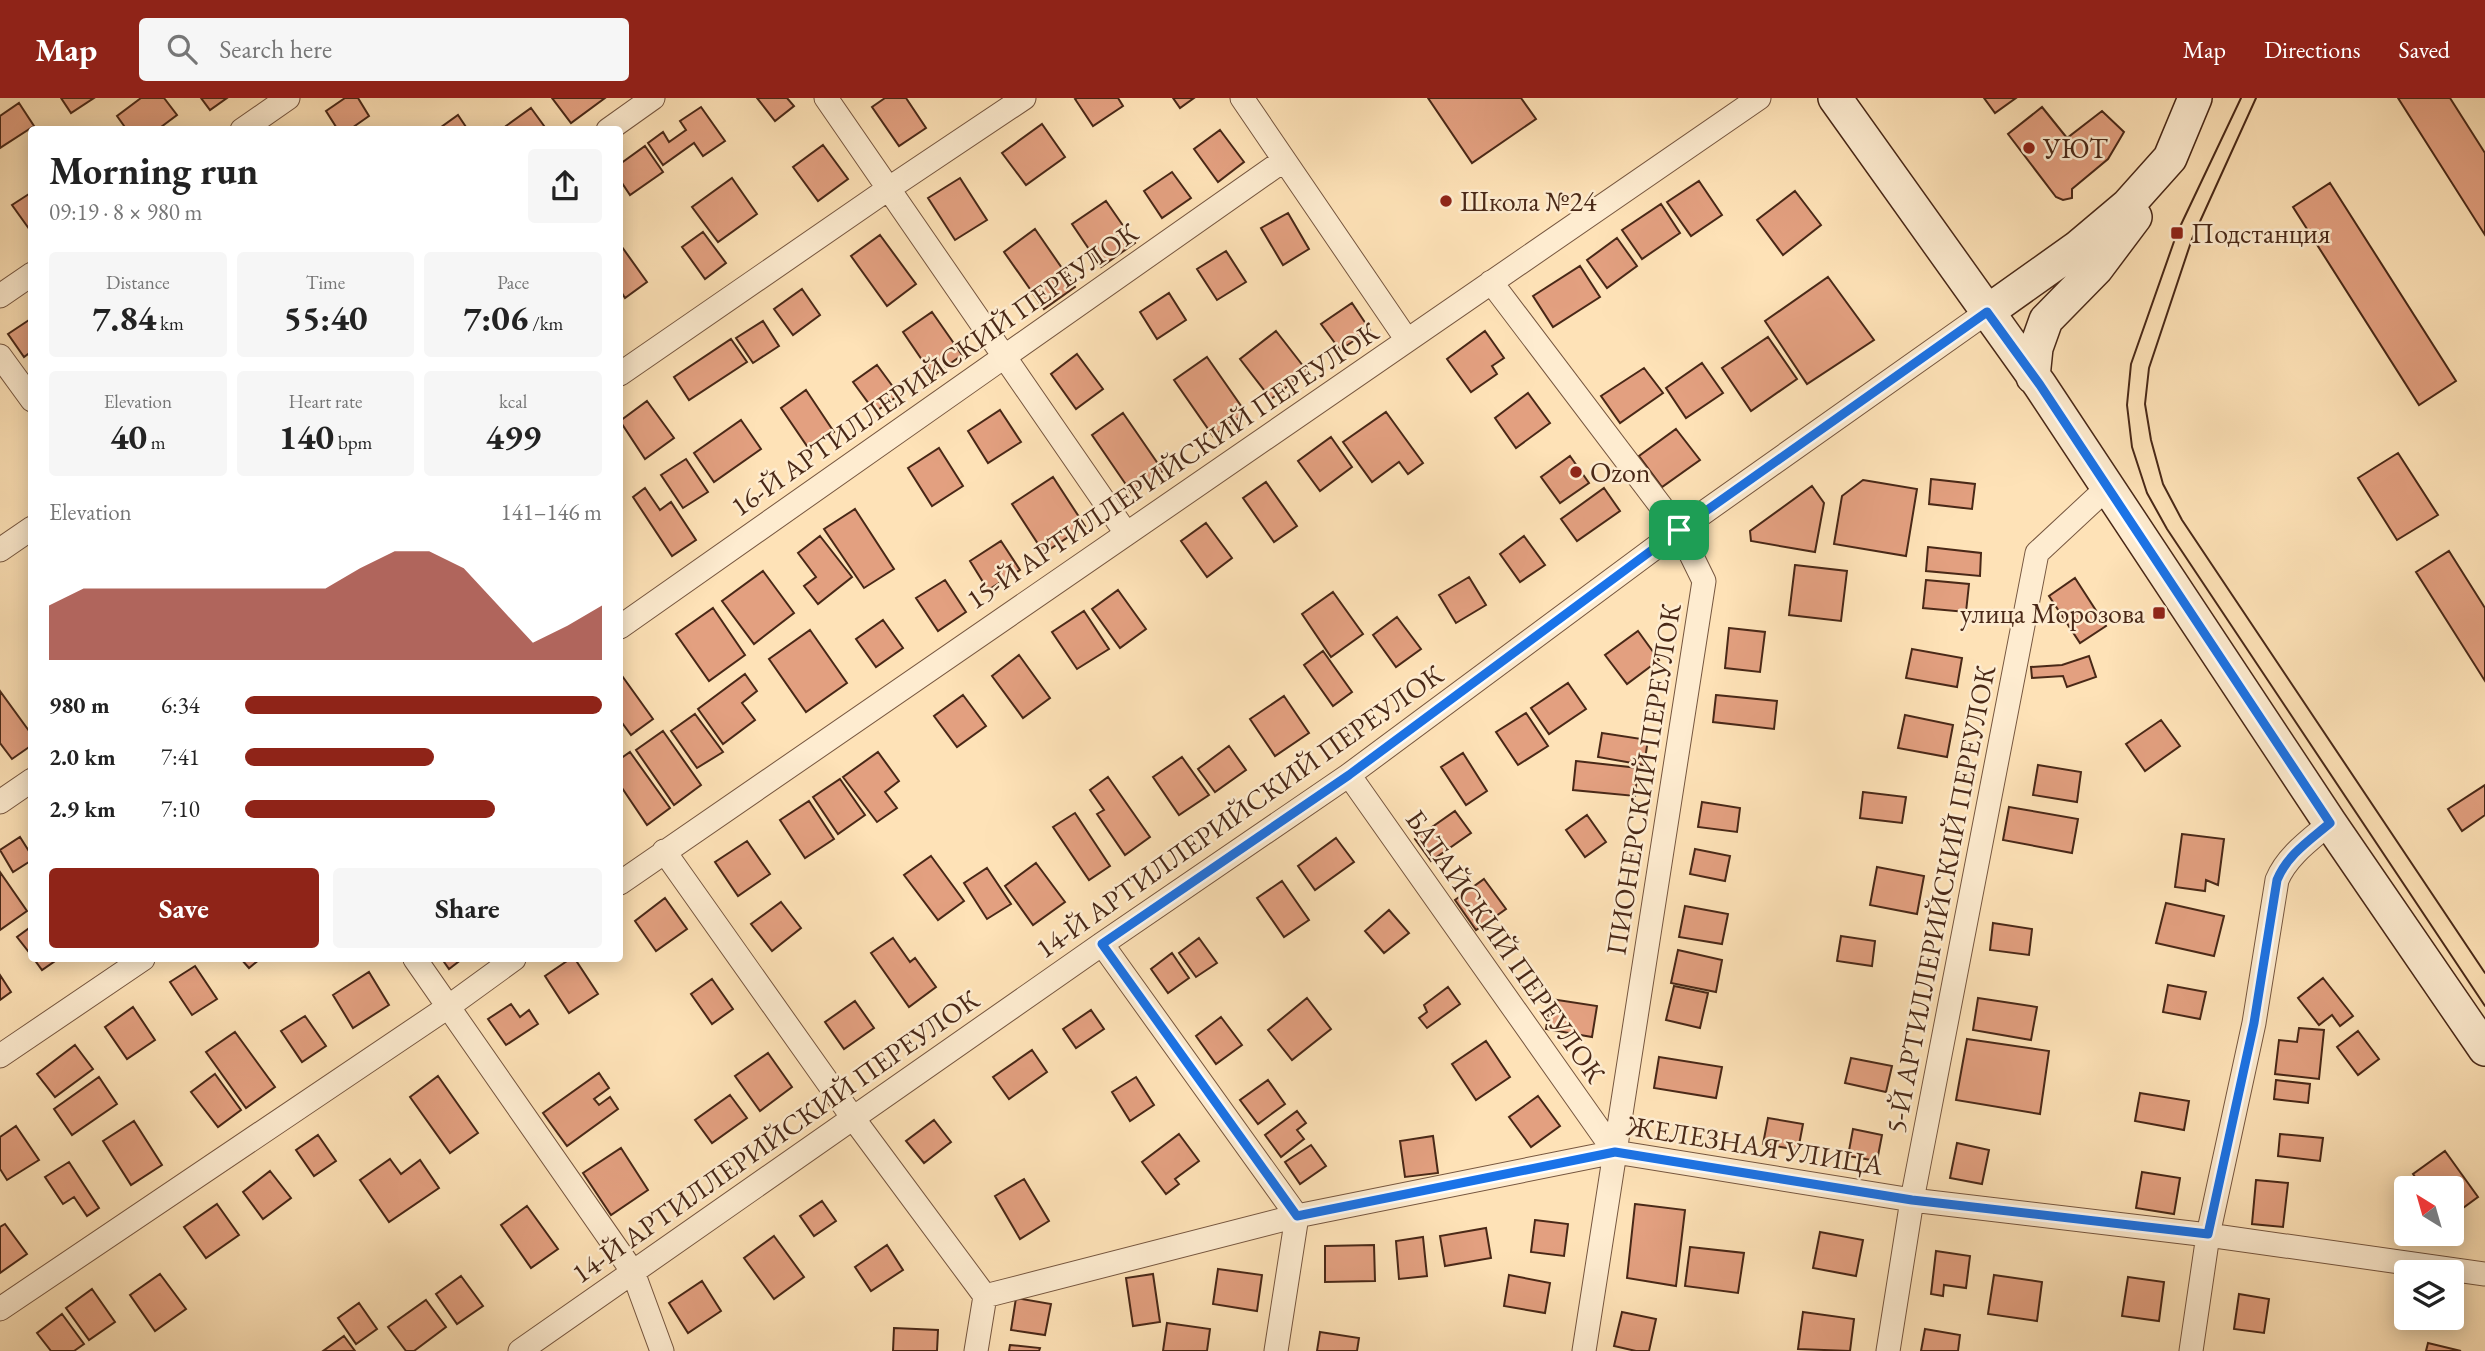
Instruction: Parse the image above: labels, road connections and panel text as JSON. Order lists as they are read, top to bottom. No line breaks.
{"streets":{"street":["16-Й АРТИЛЛЕРИЙСКИЙ ПЕРЕУЛОК","15-Й АРТИЛЛЕРИЙСКИЙ ПЕРЕУЛОК","ПИОНЕРСКИЙ ПЕРЕУЛОК","14-Й АРТИЛЛЕРИЙСКИЙ ПЕРЕУЛОК","5-Й АРТИЛЛЕРИЙСКИЙ ПЕРЕУЛОК","БАТАЙСКИЙ ПЕРЕУЛОК","ЖЕЛЕЗНАЯ УЛИЦА"]},"crossings":[["15-Й АРТИЛЛЕРИЙСКИЙ ПЕРЕУЛОК","ПИОНЕРСКИЙ ПЕРЕУЛОК"],["ПИОНЕРСКИЙ ПЕРЕУЛОК","14-Й АРТИЛЛЕРИЙСКИЙ ПЕРЕУЛОК"],["ПИОНЕРСКИЙ ПЕРЕУЛОК","БАТАЙСКИЙ ПЕРЕУЛОК"],["ПИОНЕРСКИЙ ПЕРЕУЛОК","ЖЕЛЕЗНАЯ УЛИЦА"],["14-Й АРТИЛЛЕРИЙСКИЙ ПЕРЕУЛОК","БАТАЙСКИЙ ПЕРЕУЛОК"],["5-Й АРТИЛЛЕРИЙСКИЙ ПЕРЕУЛОК","ЖЕЛЕЗНАЯ УЛИЦА"],["БАТАЙСКИЙ ПЕРЕУЛОК","ЖЕЛЕЗНАЯ УЛИЦА"]],"places":{"other":["УЮТ","Школа №24","Ozon"],"transit":["Подстанция","улица Морозова"]},"north":"top left","page":{"header":"Map","search":"Search here","nav":["Map","Directions","Saved"],"heading":["Morning run","09:19 · 8 × 980 m"],"stats":[["Distance","7.84 km"],["Time","55:40"],["Pace","7:06 /km"],["Elevation","40 m"],["Heart rate","140 bpm"],["kcal","499"]],"chart":["Elevation","141–146 m"],"list":[{"name":"980 m","note":"6:34"},{"name":"2.0 km","note":"7:41"},{"name":"2.9 km","note":"7:10"}],"buttons":["Save","Share"]}}
